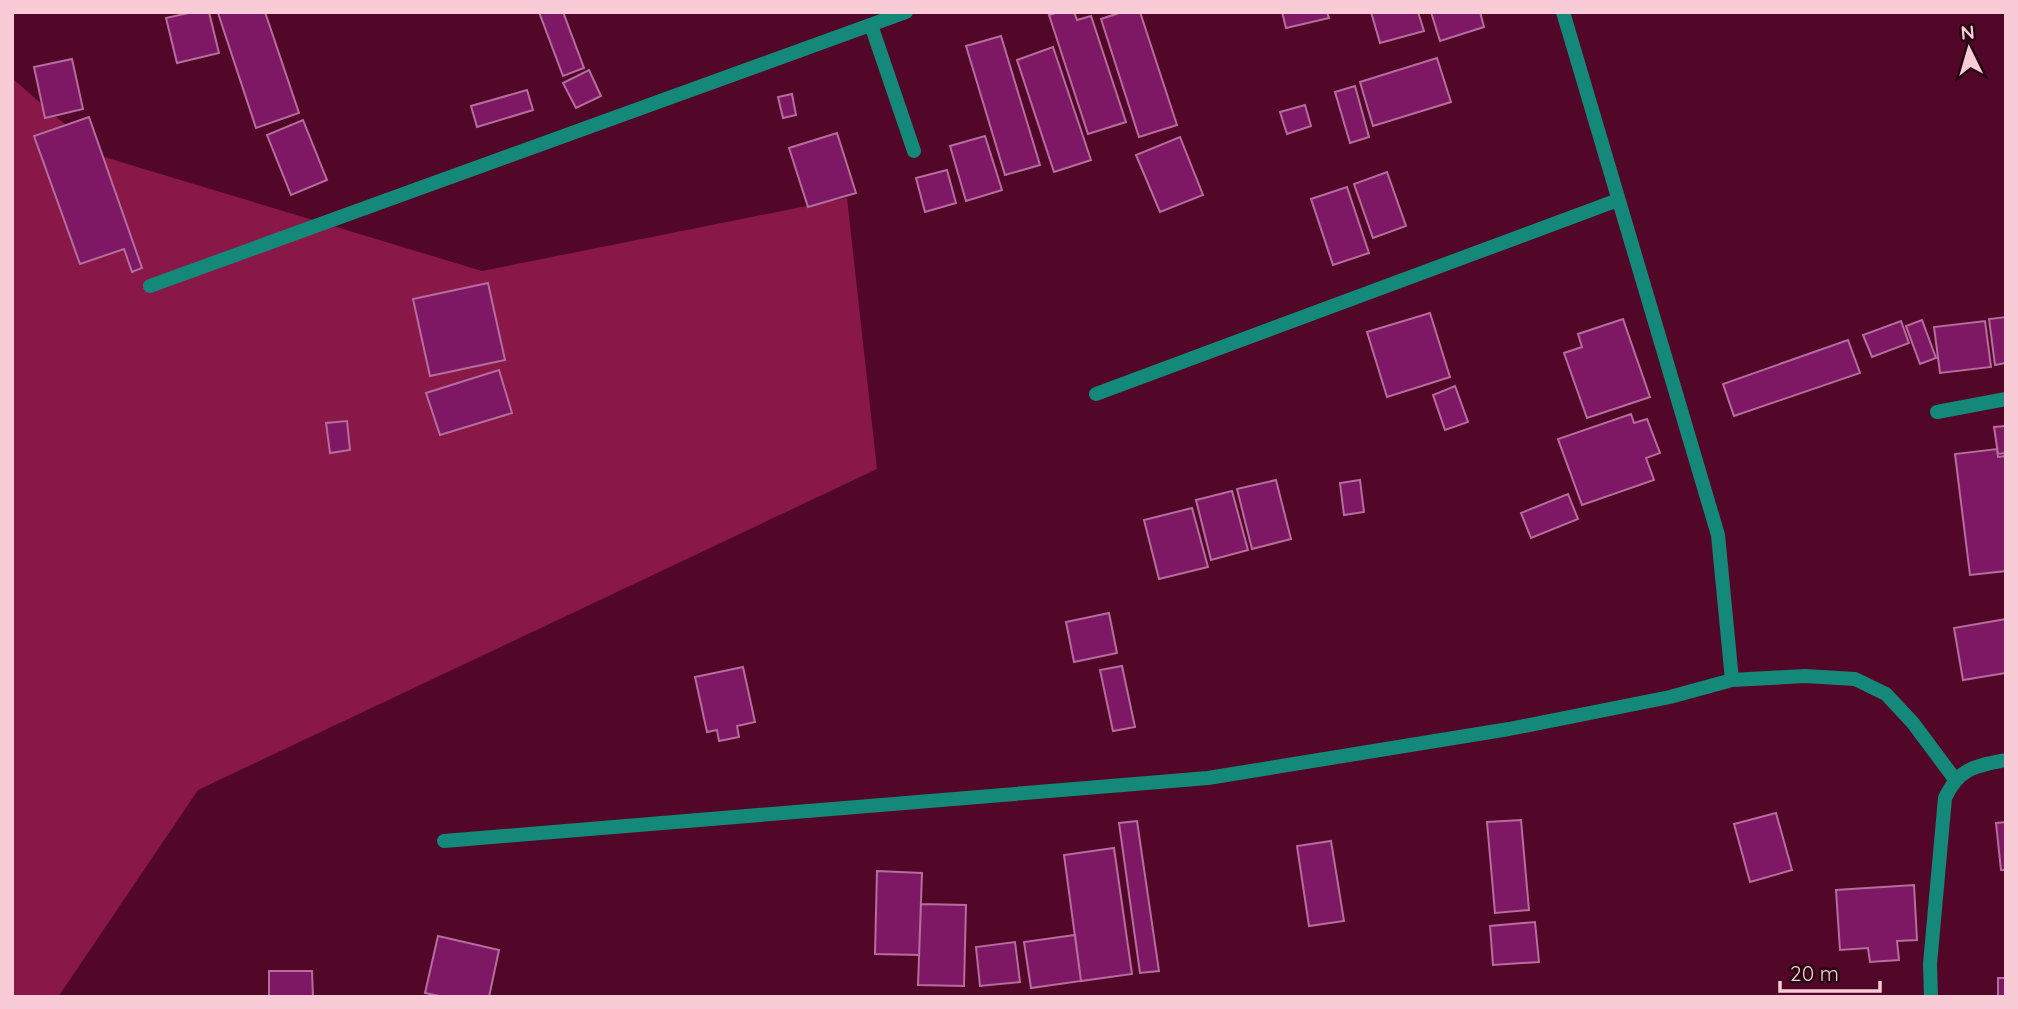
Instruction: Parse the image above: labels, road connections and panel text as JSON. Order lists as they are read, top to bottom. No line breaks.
{"scale_bar":"20 m","north":"top"}
